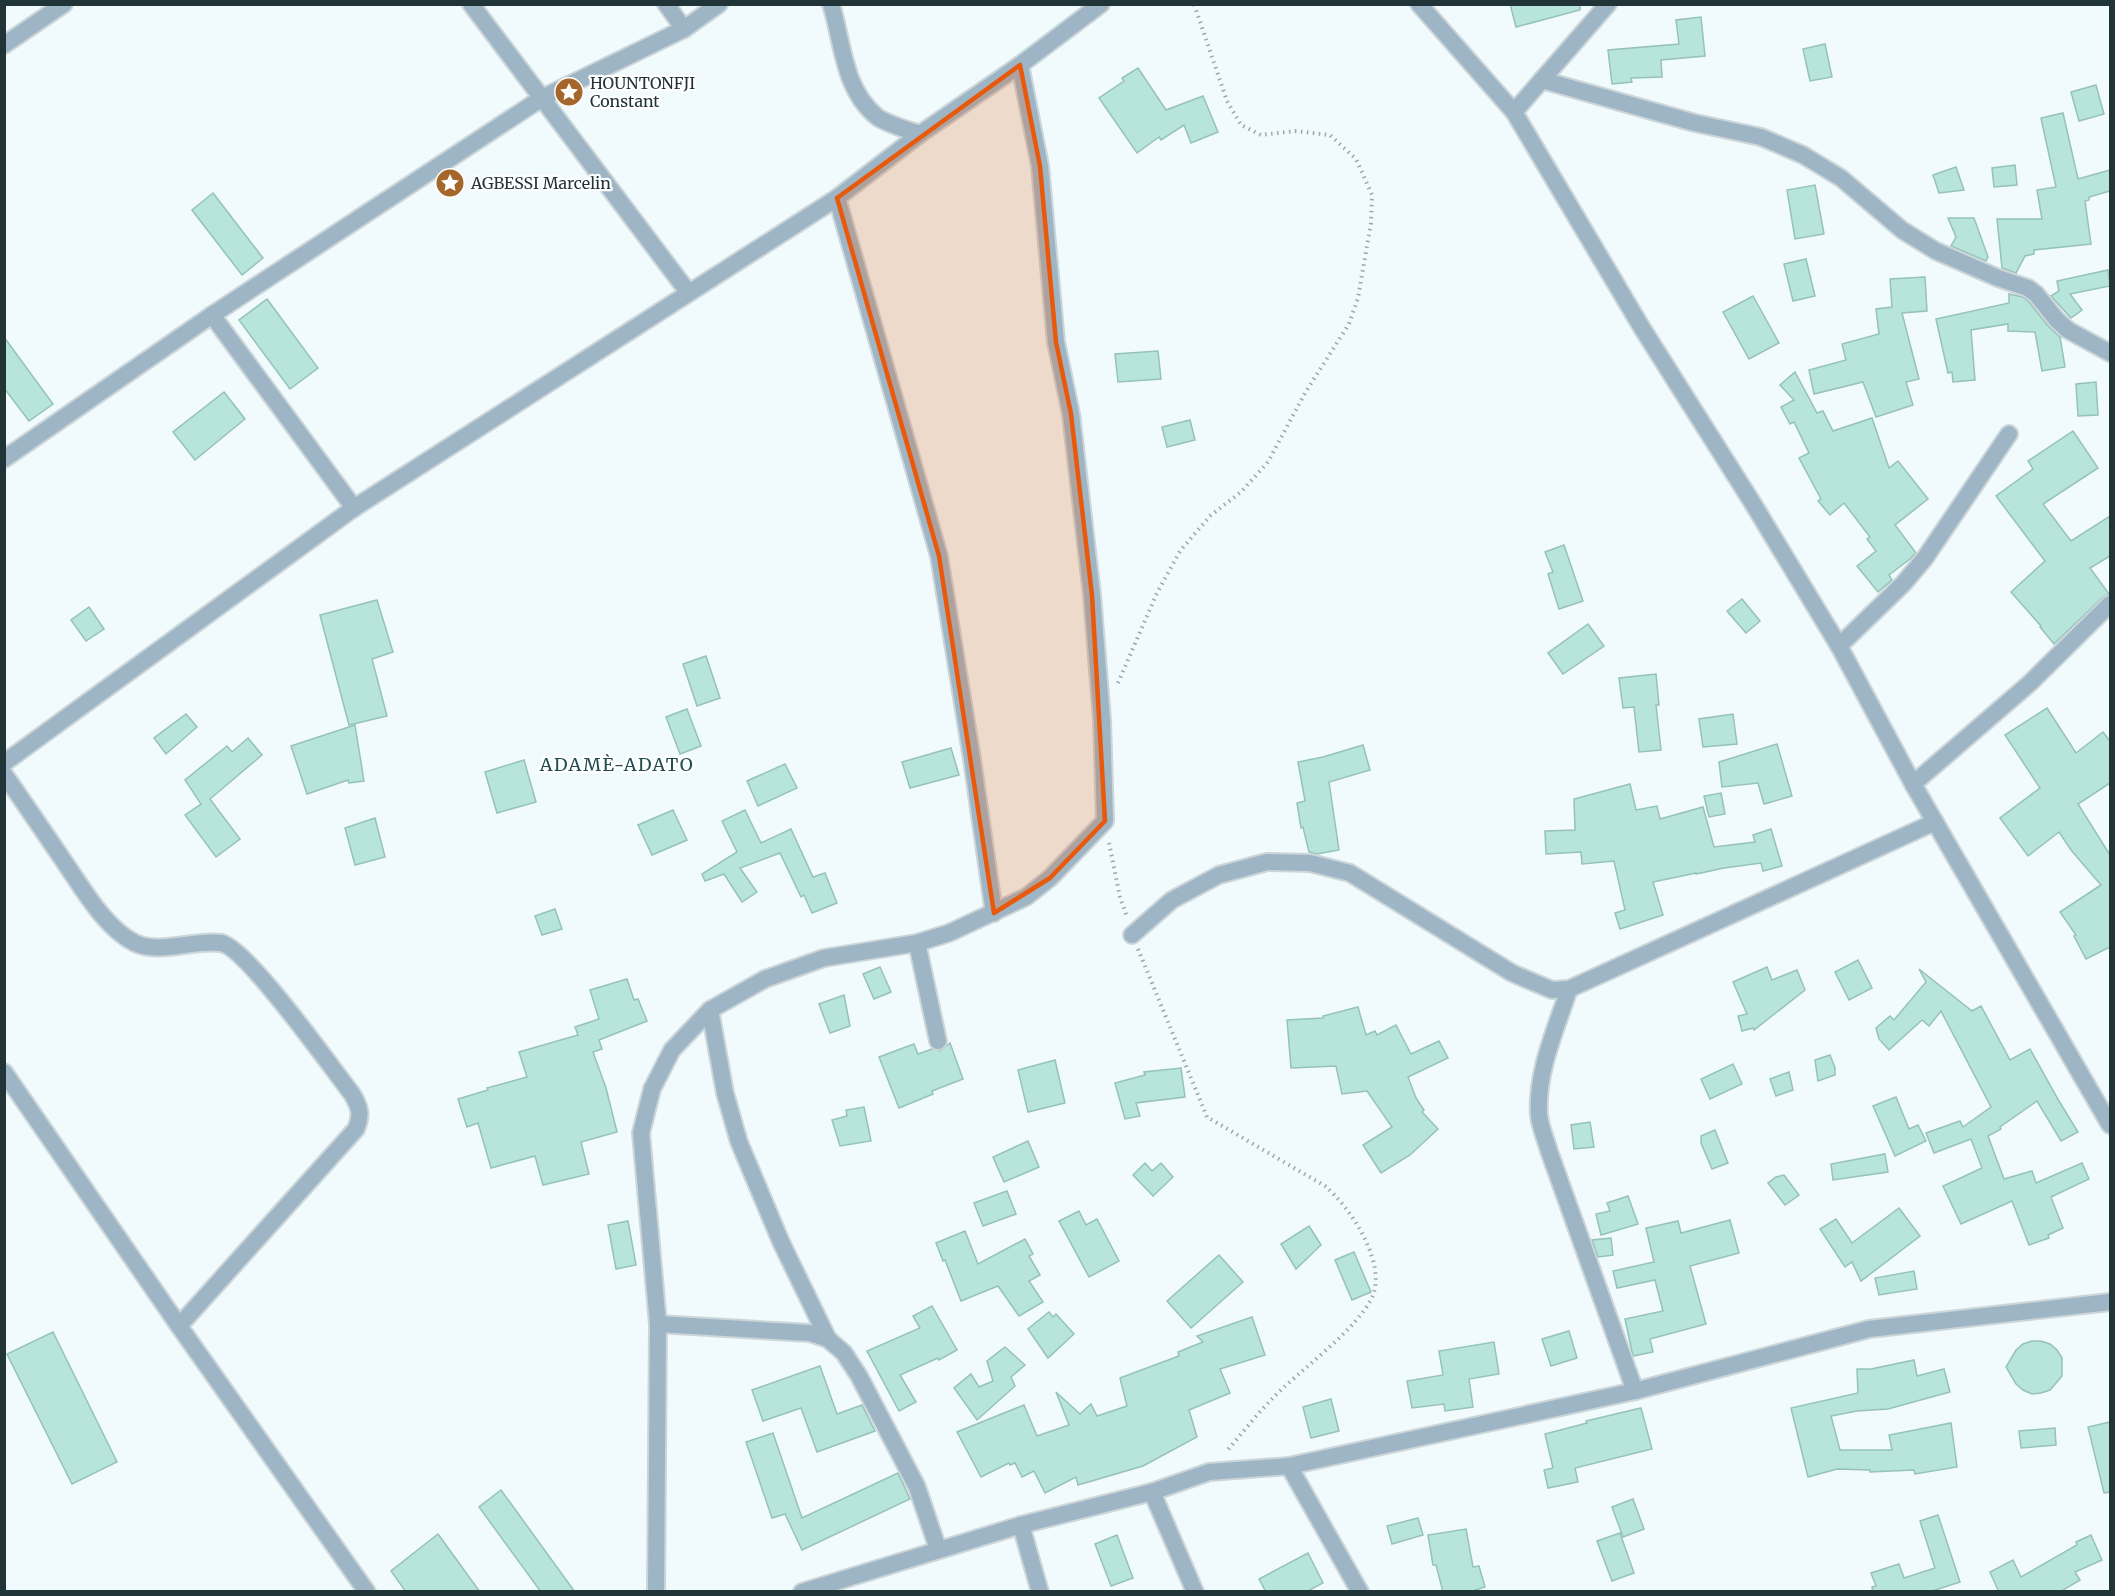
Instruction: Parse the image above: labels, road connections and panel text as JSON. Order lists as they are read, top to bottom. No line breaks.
{"districts":["ADAMÈ-ADATO"],"places":{"place":["HOUNTONFJI Constant","AGBESSI Marcelin"]}}
